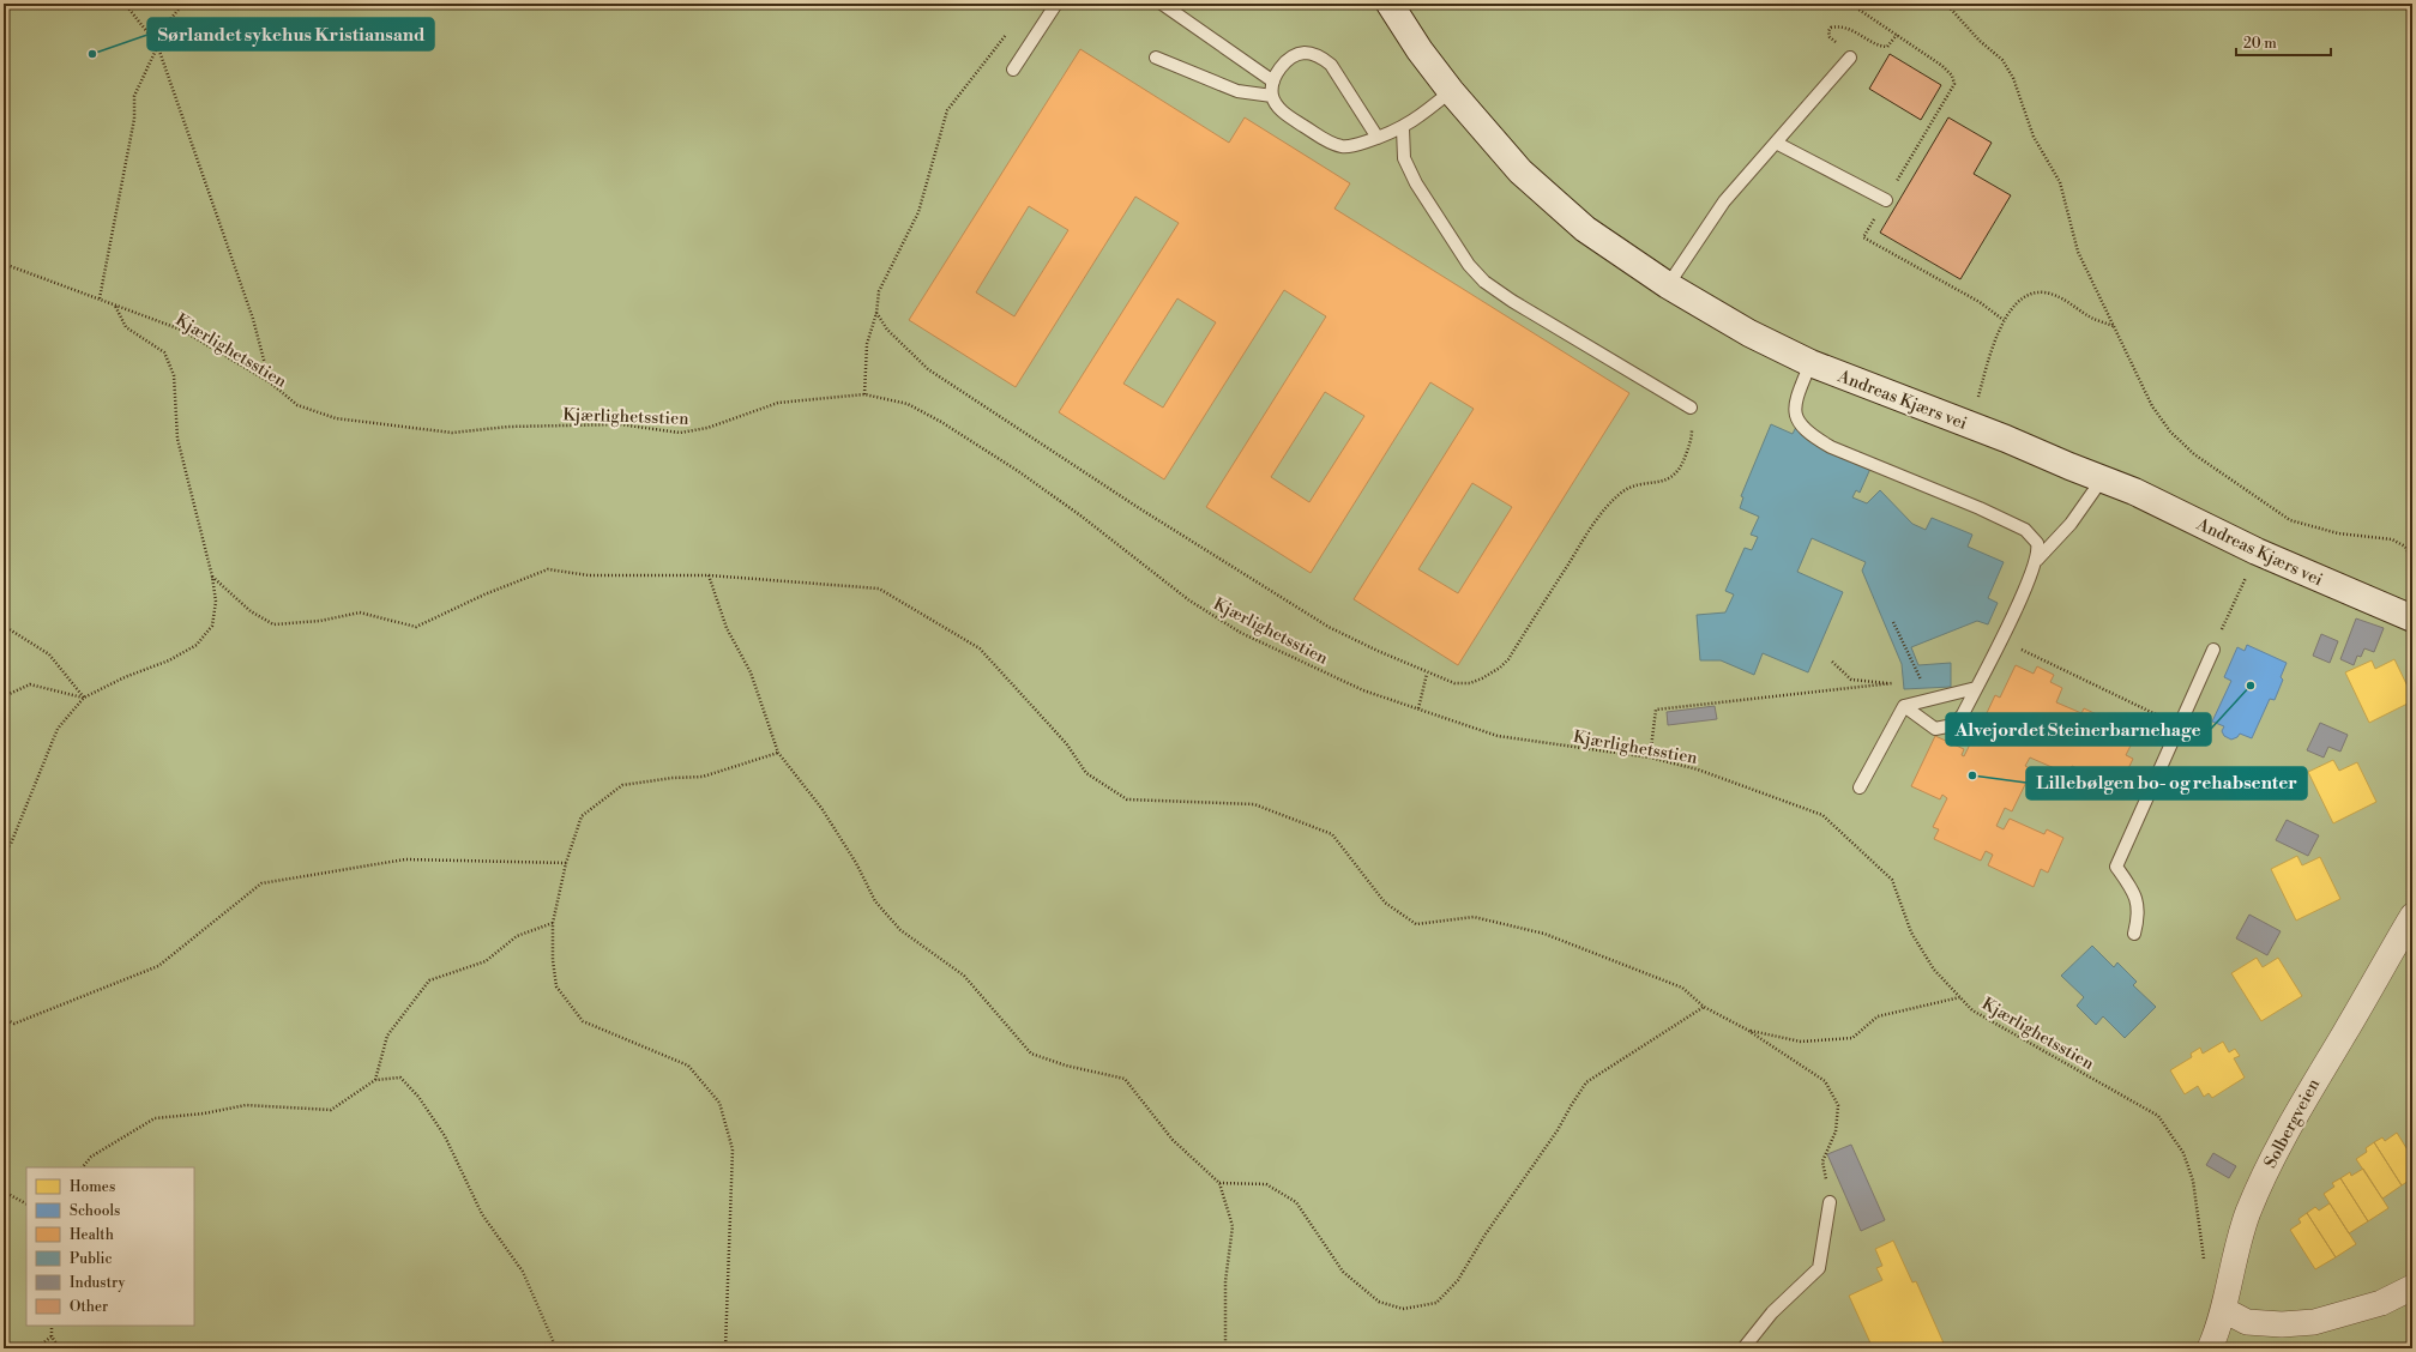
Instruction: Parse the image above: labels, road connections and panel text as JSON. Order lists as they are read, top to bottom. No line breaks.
{"streets":{"street":["Andreas Kjærs vei","Solbergveien"],"path":["Kjærlighetsstien"]},"places":["Sørlandet sykehus Kristiansand","Alvejordet Steinerbarnehage","Lillebølgen bo- og rehabsenter"],"legend":["Homes","Schools","Health","Public","Industry","Other"],"scale_bar":"20 m"}
